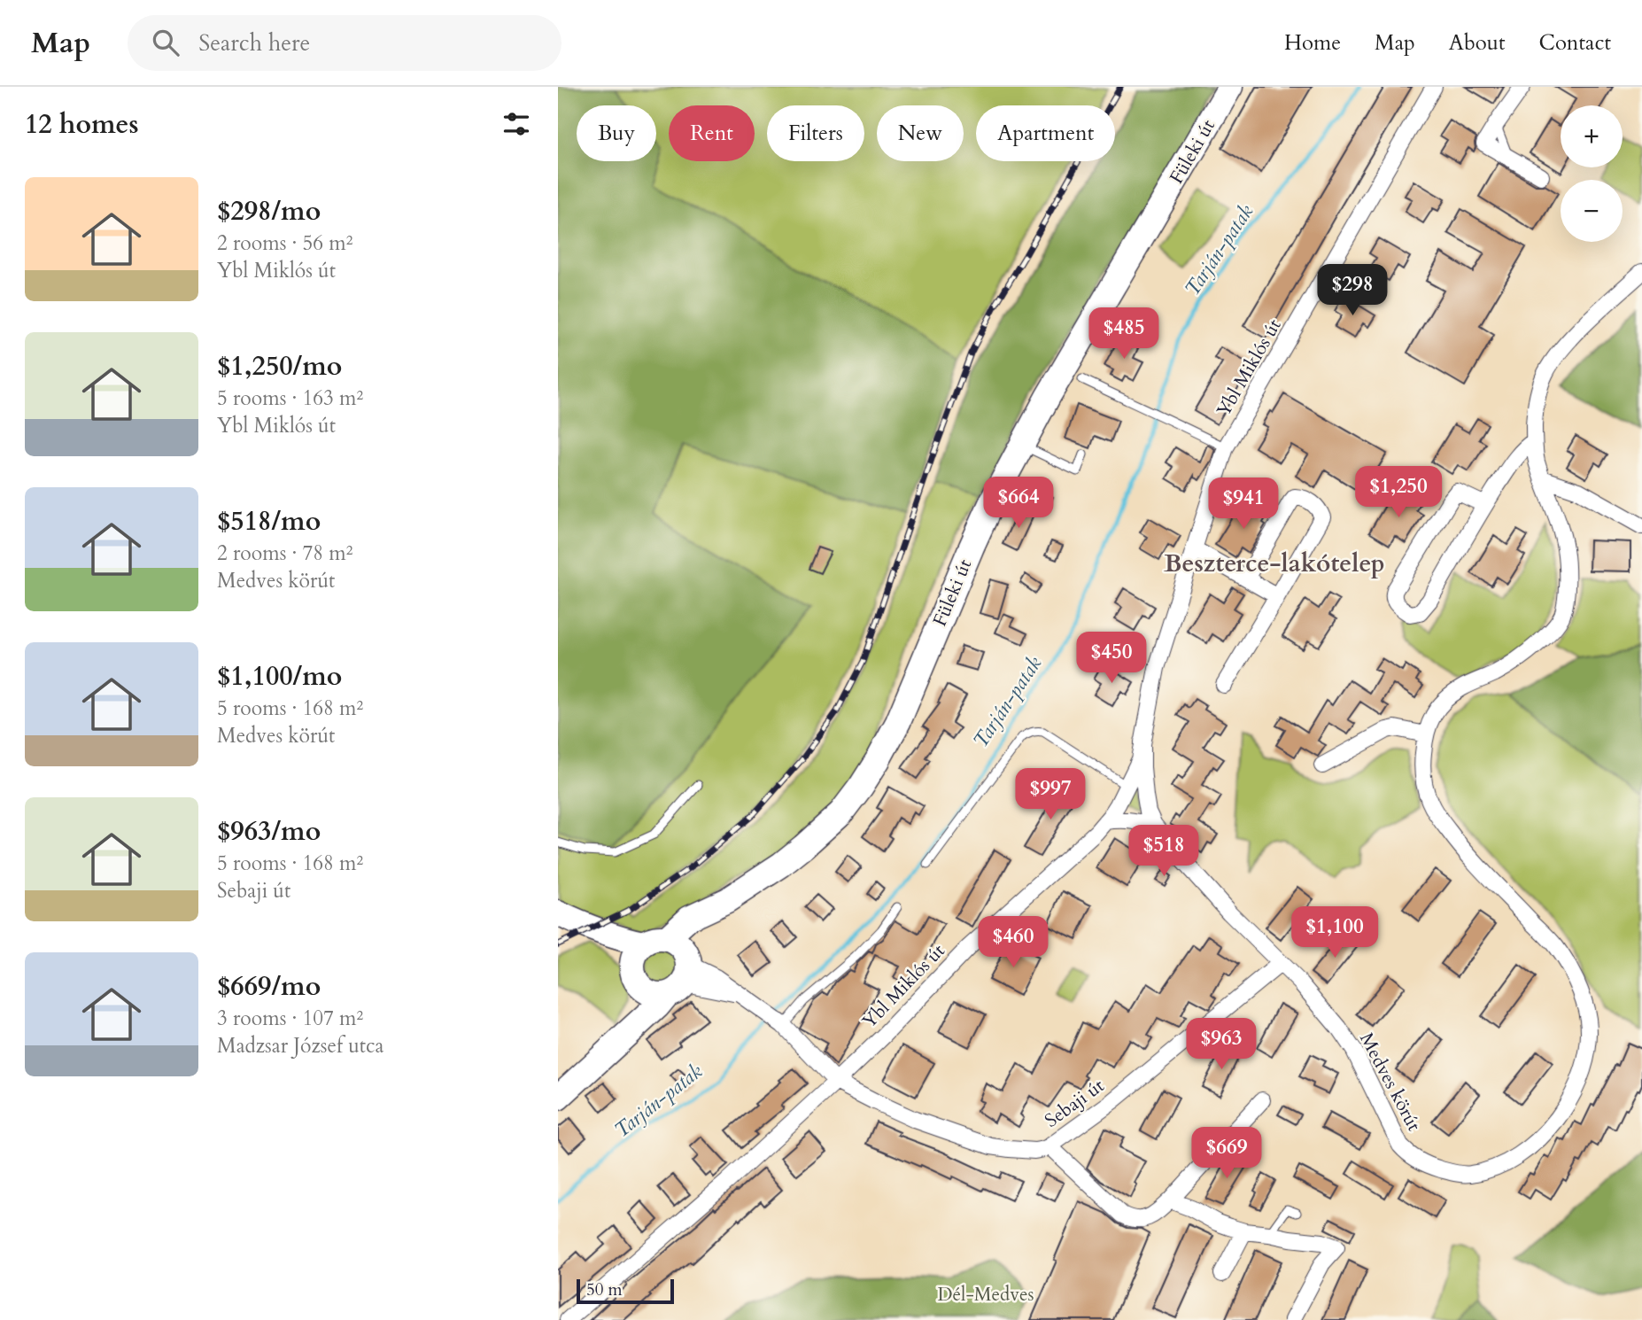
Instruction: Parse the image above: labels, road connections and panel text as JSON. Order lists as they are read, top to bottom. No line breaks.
{"streets":{"main road":["Füleki út"],"street":["Ybl Miklós út","Medves körút","Sebaji út"]},"crossings":[["Füleki út","Sebaji út"],["Ybl Miklós út","Medves körút"],["Ybl Miklós út","Sebaji út"],["Medves körút","Sebaji út"]],"districts":["Beszterce-lakótelep"],"water":["Tarján-patak"],"parks":["Dél-Medves"],"scale_bar":"50 m","page":{"header":"Map","search":"Search here","nav":["Home","Map","About","Contact"],"heading":"12 homes","map_buttons":["+","−"],"chip":["Buy","Rent","Filters","New","Apartment"],"list":[{"name":"$298/mo","note":"2 rooms · 56 m² · Ybl Miklós út"},{"name":"$1,250/mo","note":"5 rooms · 163 m² · Ybl Miklós út"},{"name":"$518/mo","note":"2 rooms · 78 m² · Medves körút"},{"name":"$1,100/mo","note":"5 rooms · 168 m² · Medves körút"},{"name":"$963/mo","note":"5 rooms · 168 m² · Sebaji út"},{"name":"$669/mo","note":"3 rooms · 107 m² · Madzsar József utca"}],"price":["$298","$485","$1,250","$664","$941","$450","$997","$518","$1,100","$460","$963","$669"],"scale":"50 m"}}
